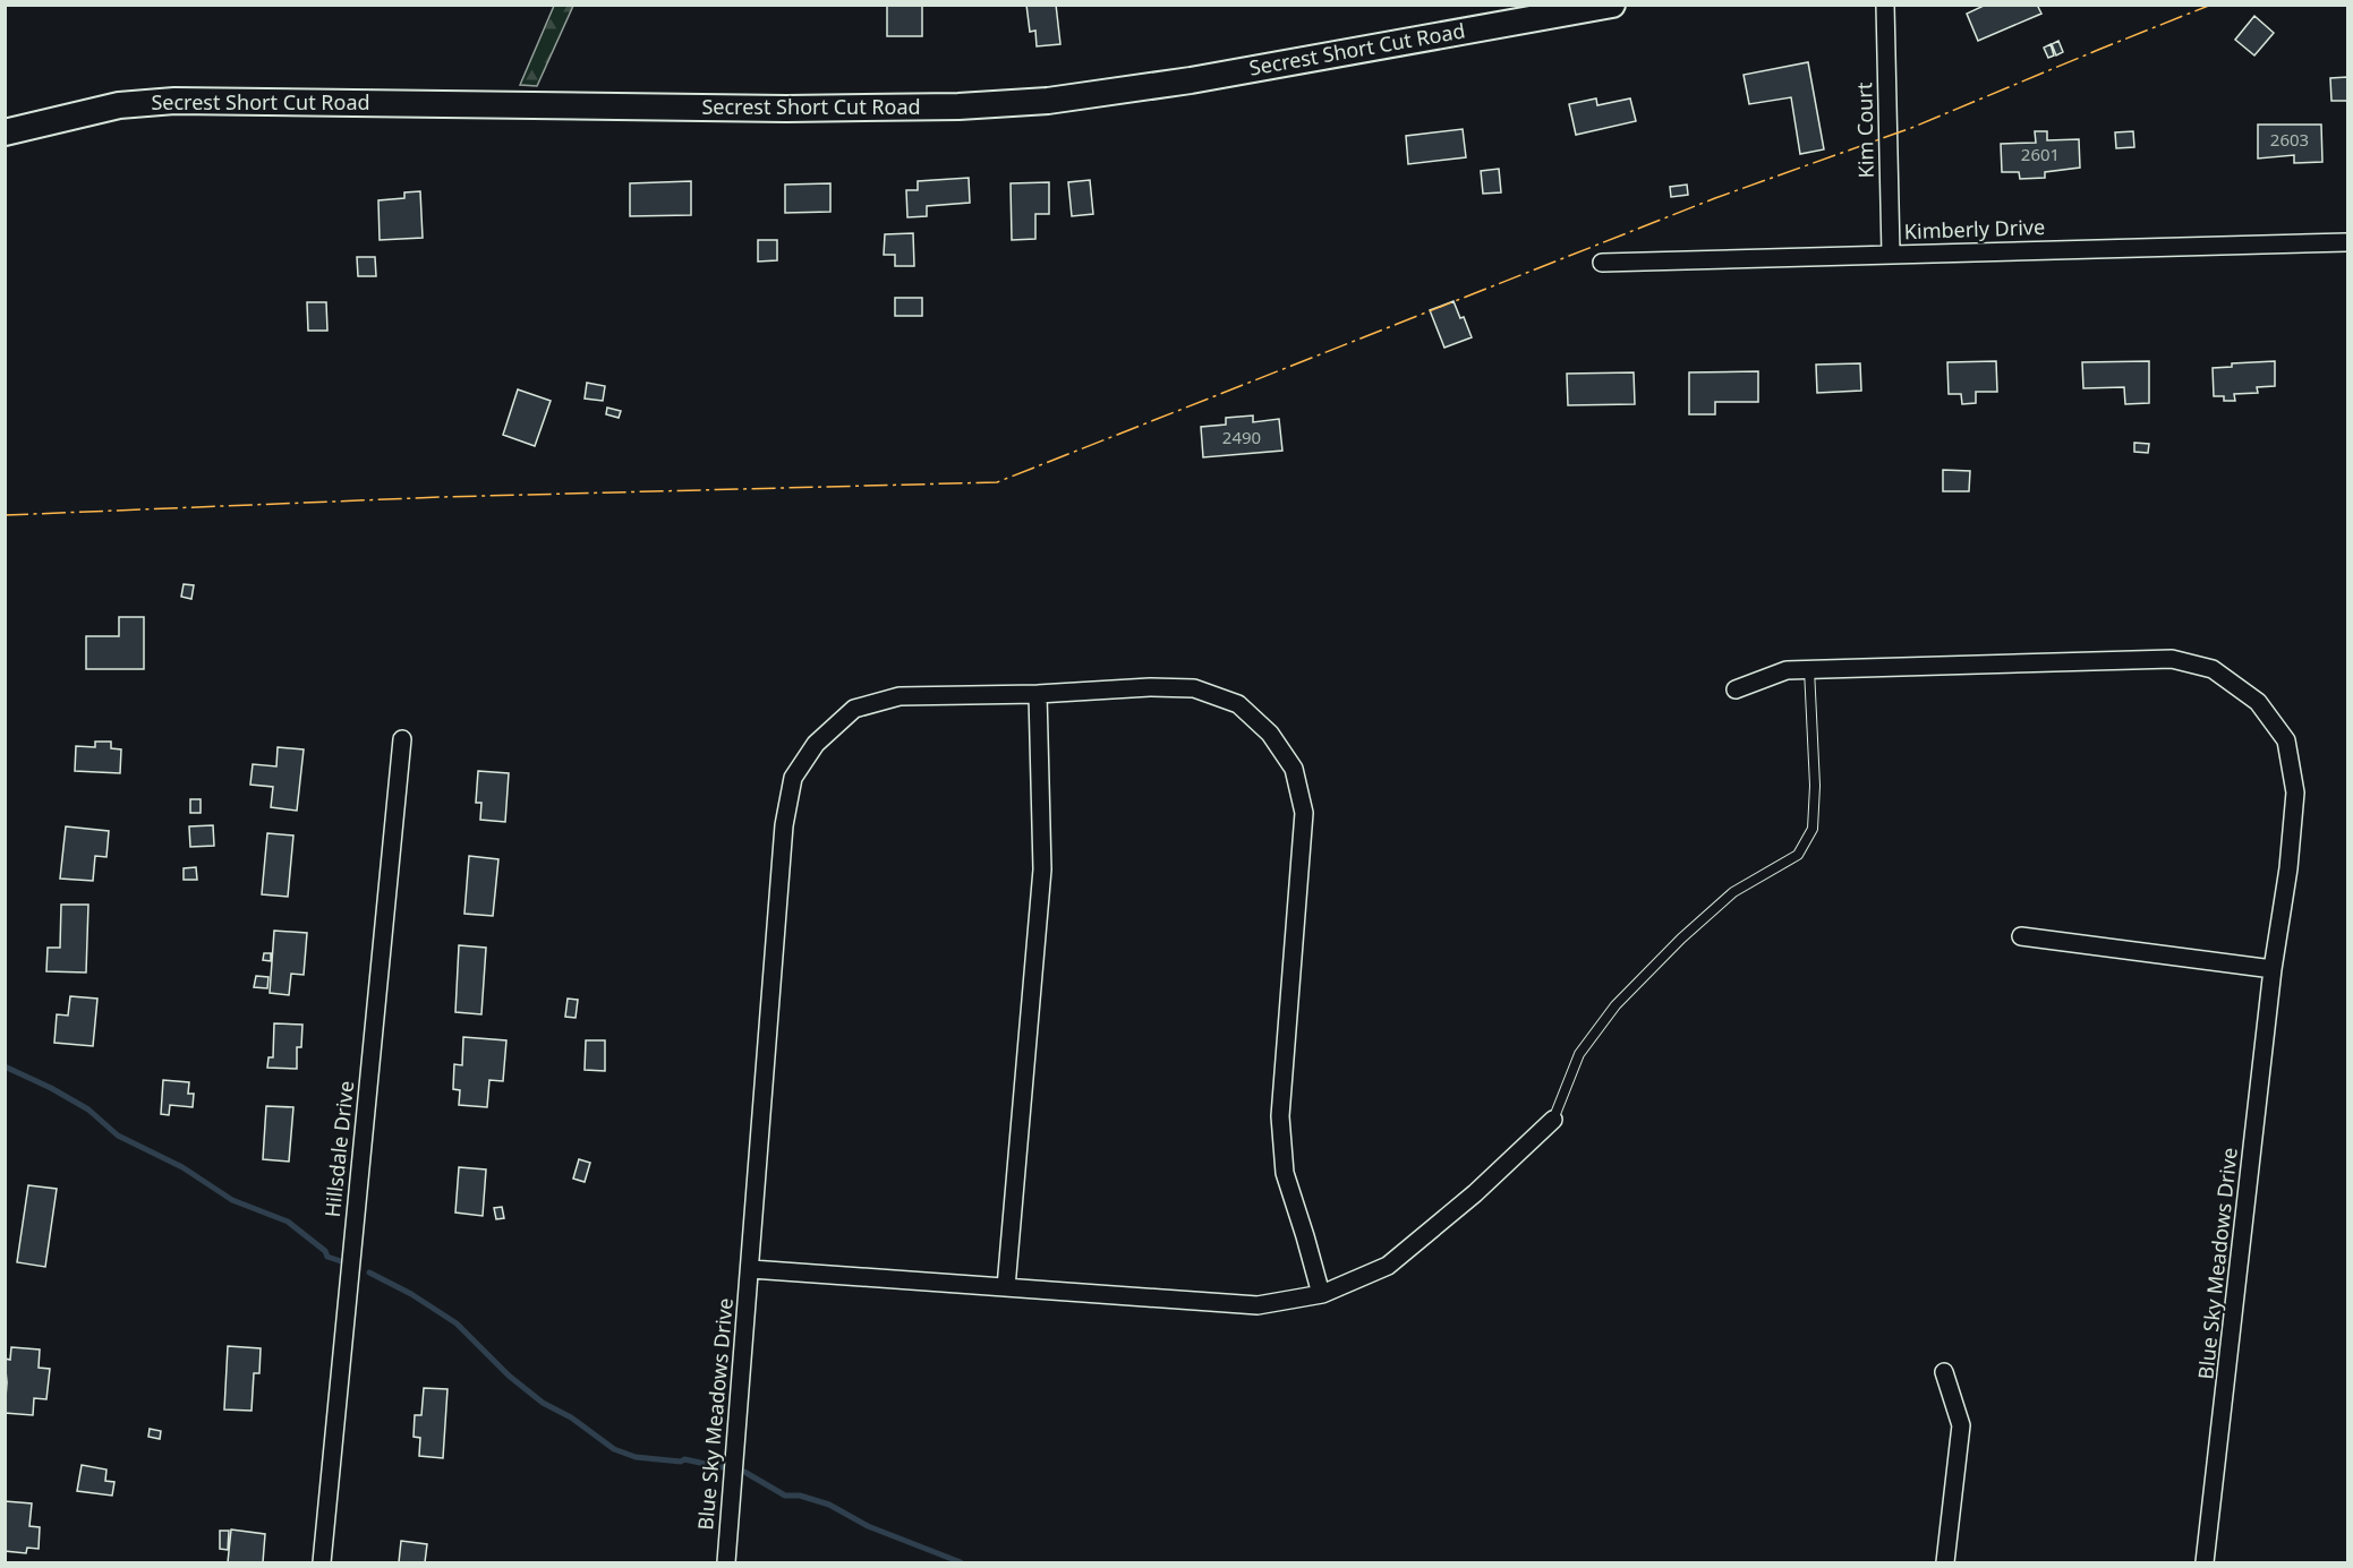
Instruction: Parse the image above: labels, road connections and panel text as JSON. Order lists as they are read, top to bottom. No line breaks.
{"streets":{"main road":["Secrest Short Cut Road"],"street":["Kim Court","Kimberly Drive","Hillsdale Drive","Blue Sky Meadows Drive"]},"crossings":[["Kim Court","Kimberly Drive"]],"house_numbers":["2603","2601","2490"]}
